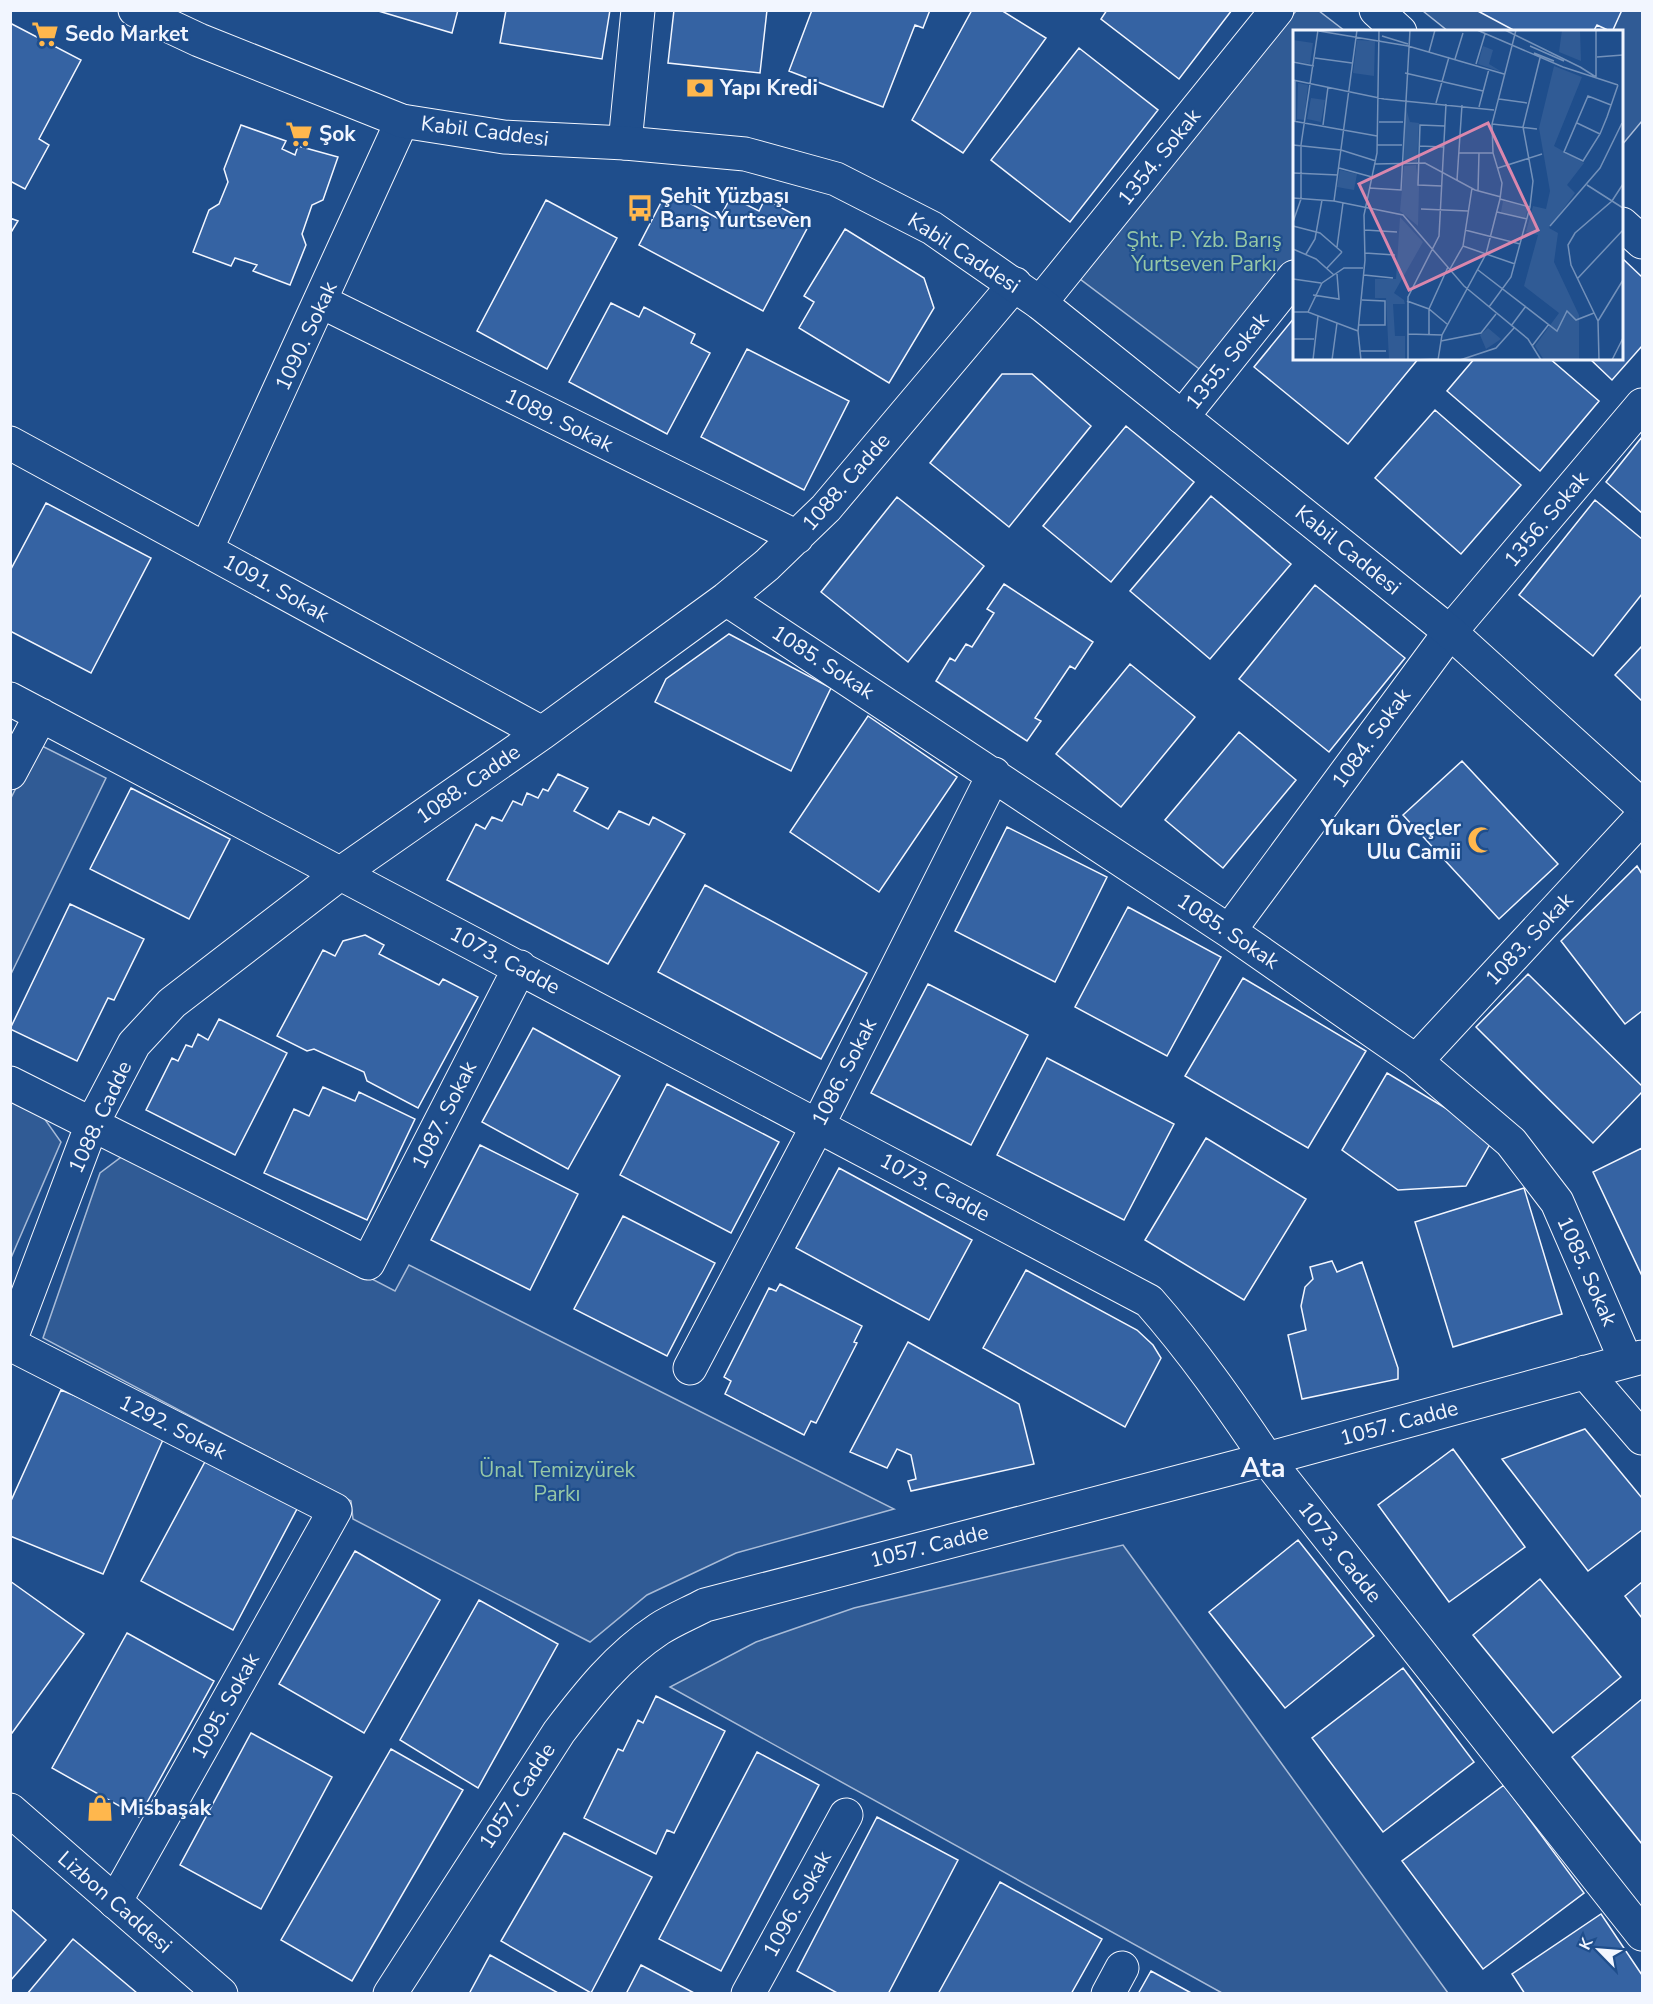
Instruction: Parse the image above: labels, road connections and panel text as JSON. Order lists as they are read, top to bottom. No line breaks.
{"streets":{"street":["Kabil Caddesi","1354. Sokak","1090. Sokak","1355. Sokak","1089. Sokak","1088. Cadde","1356. Sokak","1091. Sokak","1085. Sokak","1084. Sokak","1083. Sokak","1073. Cadde","1086. Sokak","1087. Sokak","1057. Cadde","1292. Sokak","1095. Sokak","Lizbon Caddesi","1096. Sokak"]},"crossings":[["Kabil Caddesi","1354. Sokak"],["Kabil Caddesi","1090. Sokak"],["Kabil Caddesi","1355. Sokak"],["Kabil Caddesi","1088. Cadde"],["Kabil Caddesi","1356. Sokak"],["Kabil Caddesi","1084. Sokak"],["1354. Sokak","1088. Cadde"],["1090. Sokak","1089. Sokak"],["1090. Sokak","1091. Sokak"],["1089. Sokak","1088. Cadde"],["1088. Cadde","1091. Sokak"],["1088. Cadde","1085. Sokak"],["1088. Cadde","1073. Cadde"],["1088. Cadde","1087. Sokak"],["1088. Cadde","1292. Sokak"],["1356. Sokak","1084. Sokak"],["1085. Sokak","1084. Sokak"],["1085. Sokak","1083. Sokak"],["1085. Sokak","1086. Sokak"],["1085. Sokak","1057. Cadde"],["1073. Cadde","1086. Sokak"],["1073. Cadde","1087. Sokak"],["1073. Cadde","1057. Cadde"],["1292. Sokak","1095. Sokak"],["1095. Sokak","Lizbon Caddesi"]],"districts":["Ata"],"parks":["Şht. P. Yzb. Barış Yurtseven Parkı","Ünal Temizyürek Parkı"],"places":{"supermarket":["Sedo Market","Şok"],"bank":["Yapı Kredi"],"bus stop":["Şehit Yüzbaşı Barış Yurtseven"],"mosque":["Yukarı Öveçler Ulu Camii"],"shop":["Misbaşak"]},"north":"top left"}
